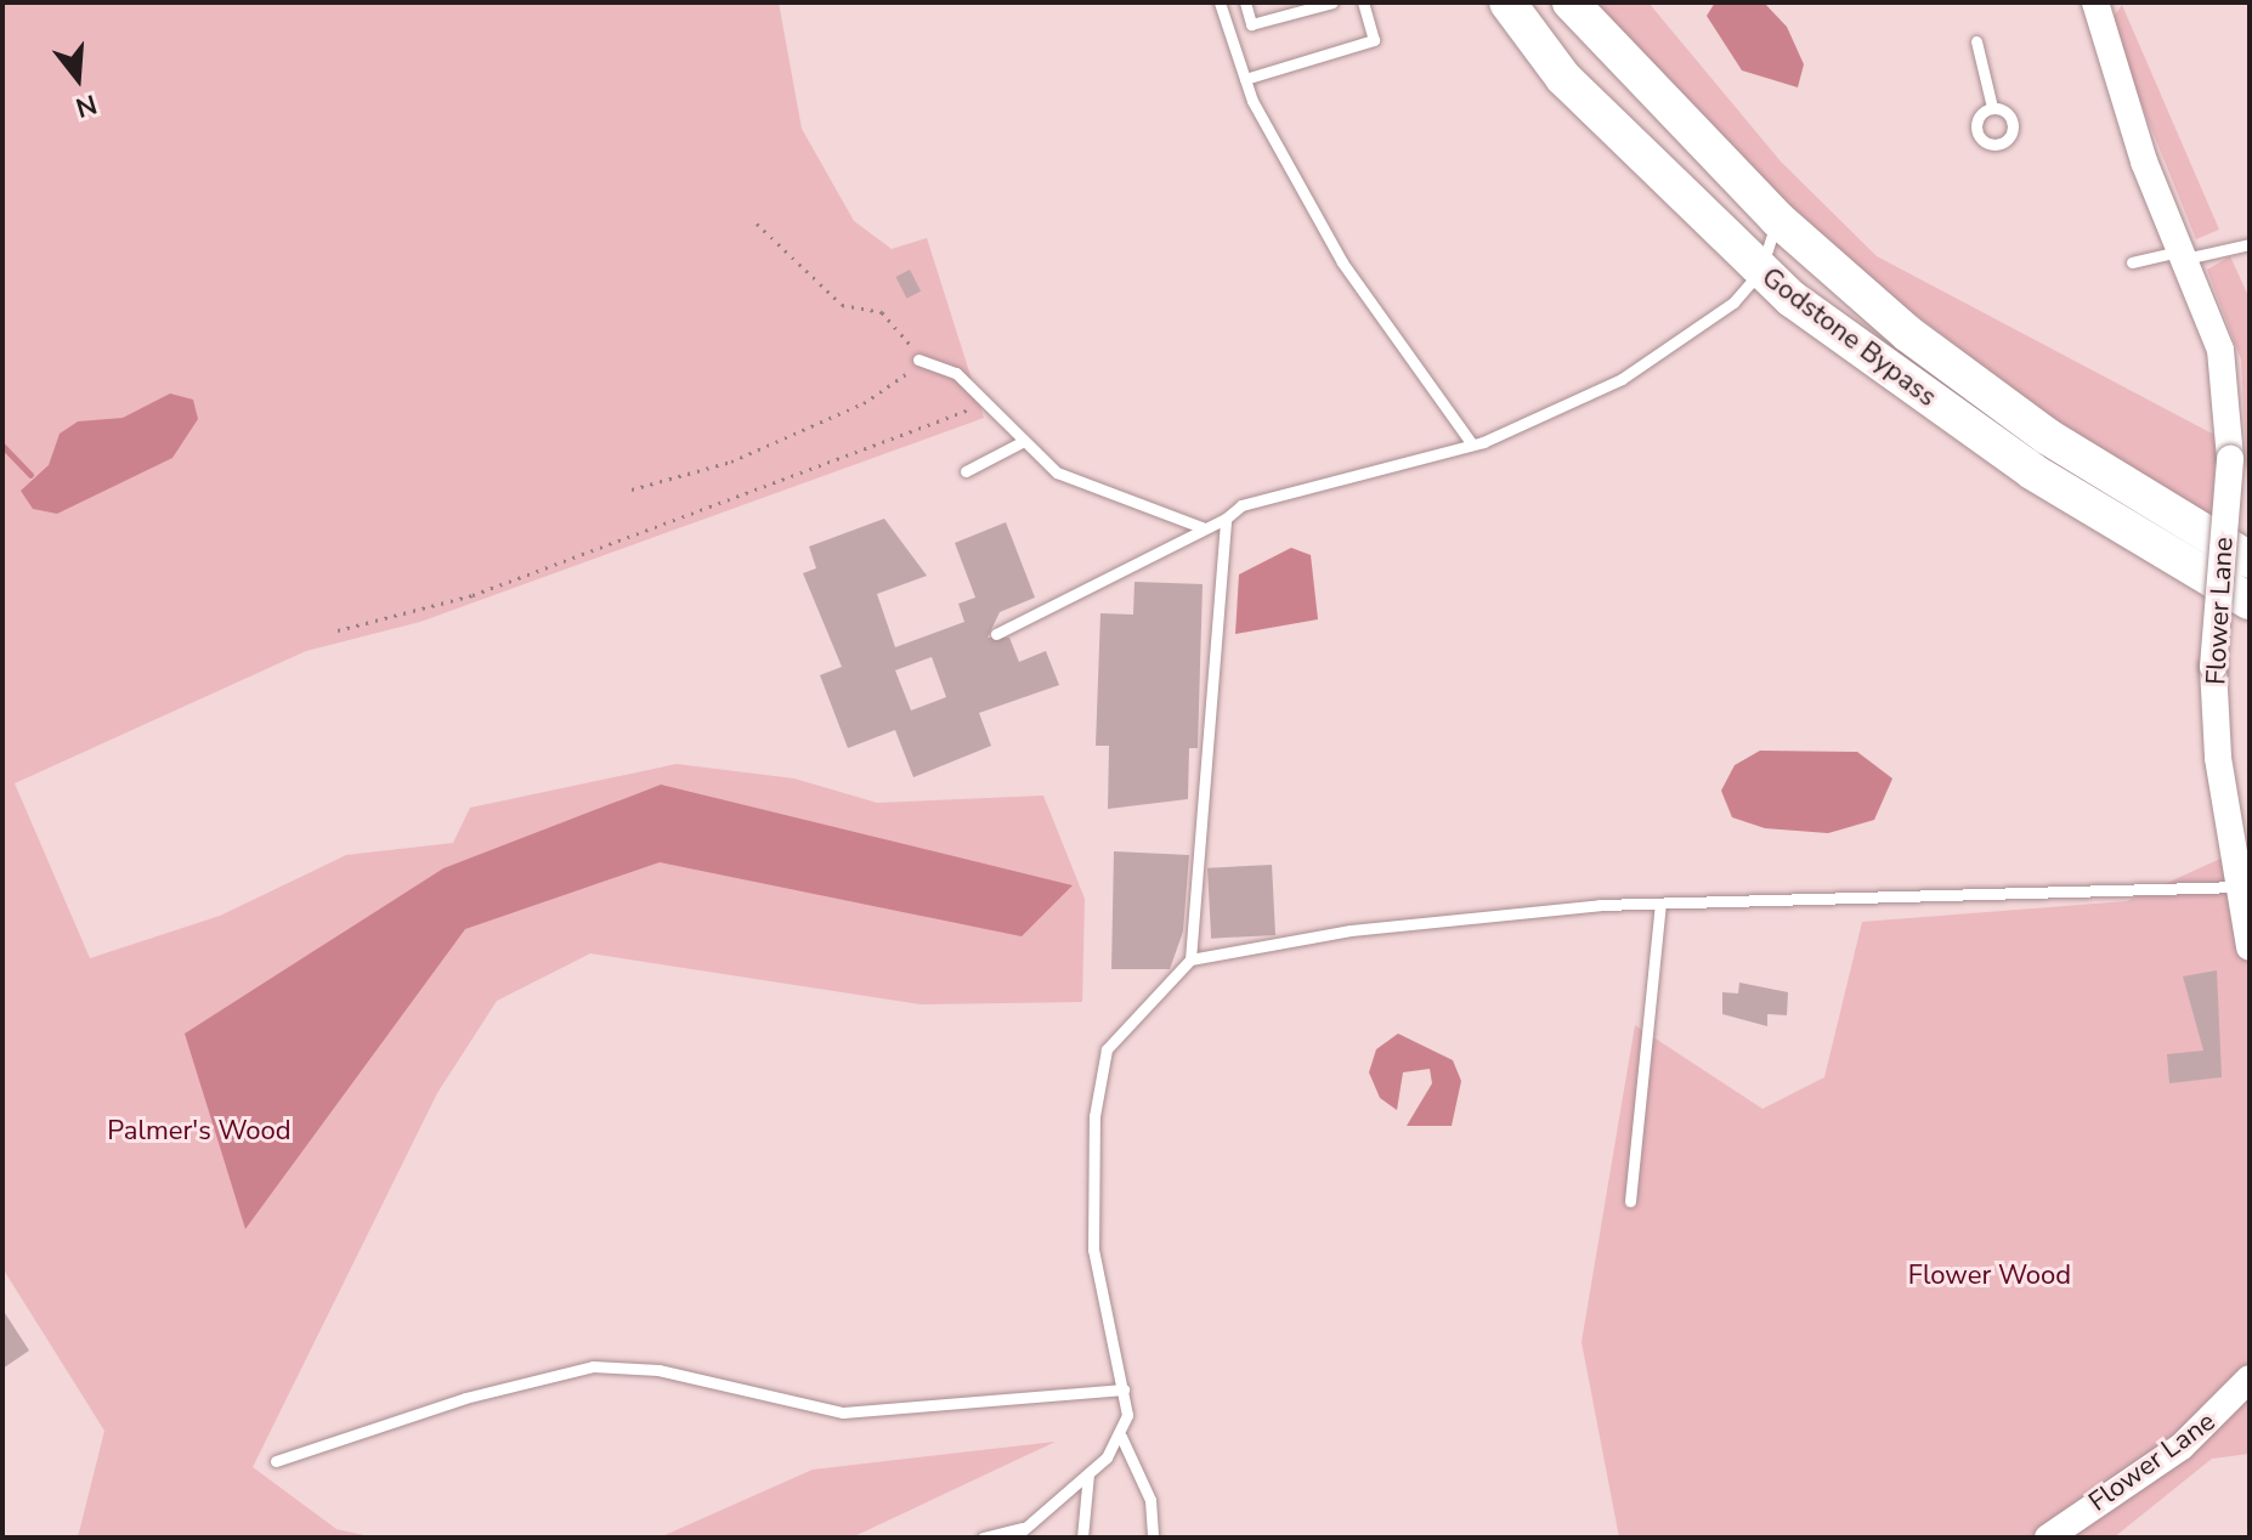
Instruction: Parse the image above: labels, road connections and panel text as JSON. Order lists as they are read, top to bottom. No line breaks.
{"streets":{"highway":["Godstone Bypass"],"street":["Flower Lane"]},"parks":["Palmer's Wood","Flower Wood"],"north":"bottom"}
